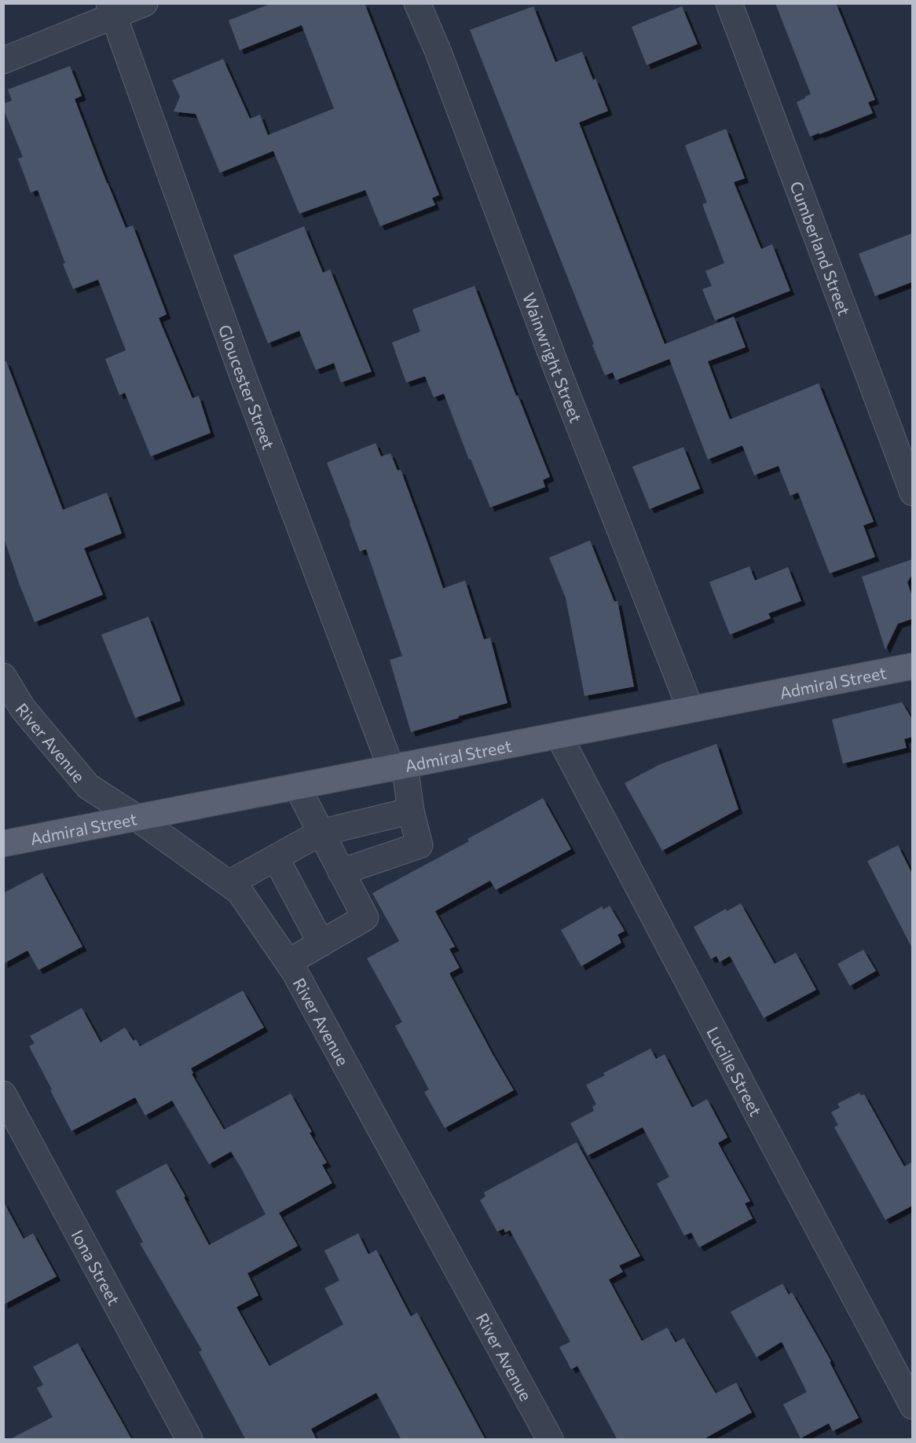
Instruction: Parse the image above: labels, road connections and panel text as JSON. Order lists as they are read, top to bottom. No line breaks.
{"streets":{"main road":["Admiral Street"],"street":["Cumberland Street","Wainwright Street","Gloucester Street","River Avenue","Lucille Street","Iona Street"]},"crossings":[["Wainwright Street","Admiral Street"],["Gloucester Street","Admiral Street"],["Admiral Street","River Avenue"],["Admiral Street","Lucille Street"]]}
